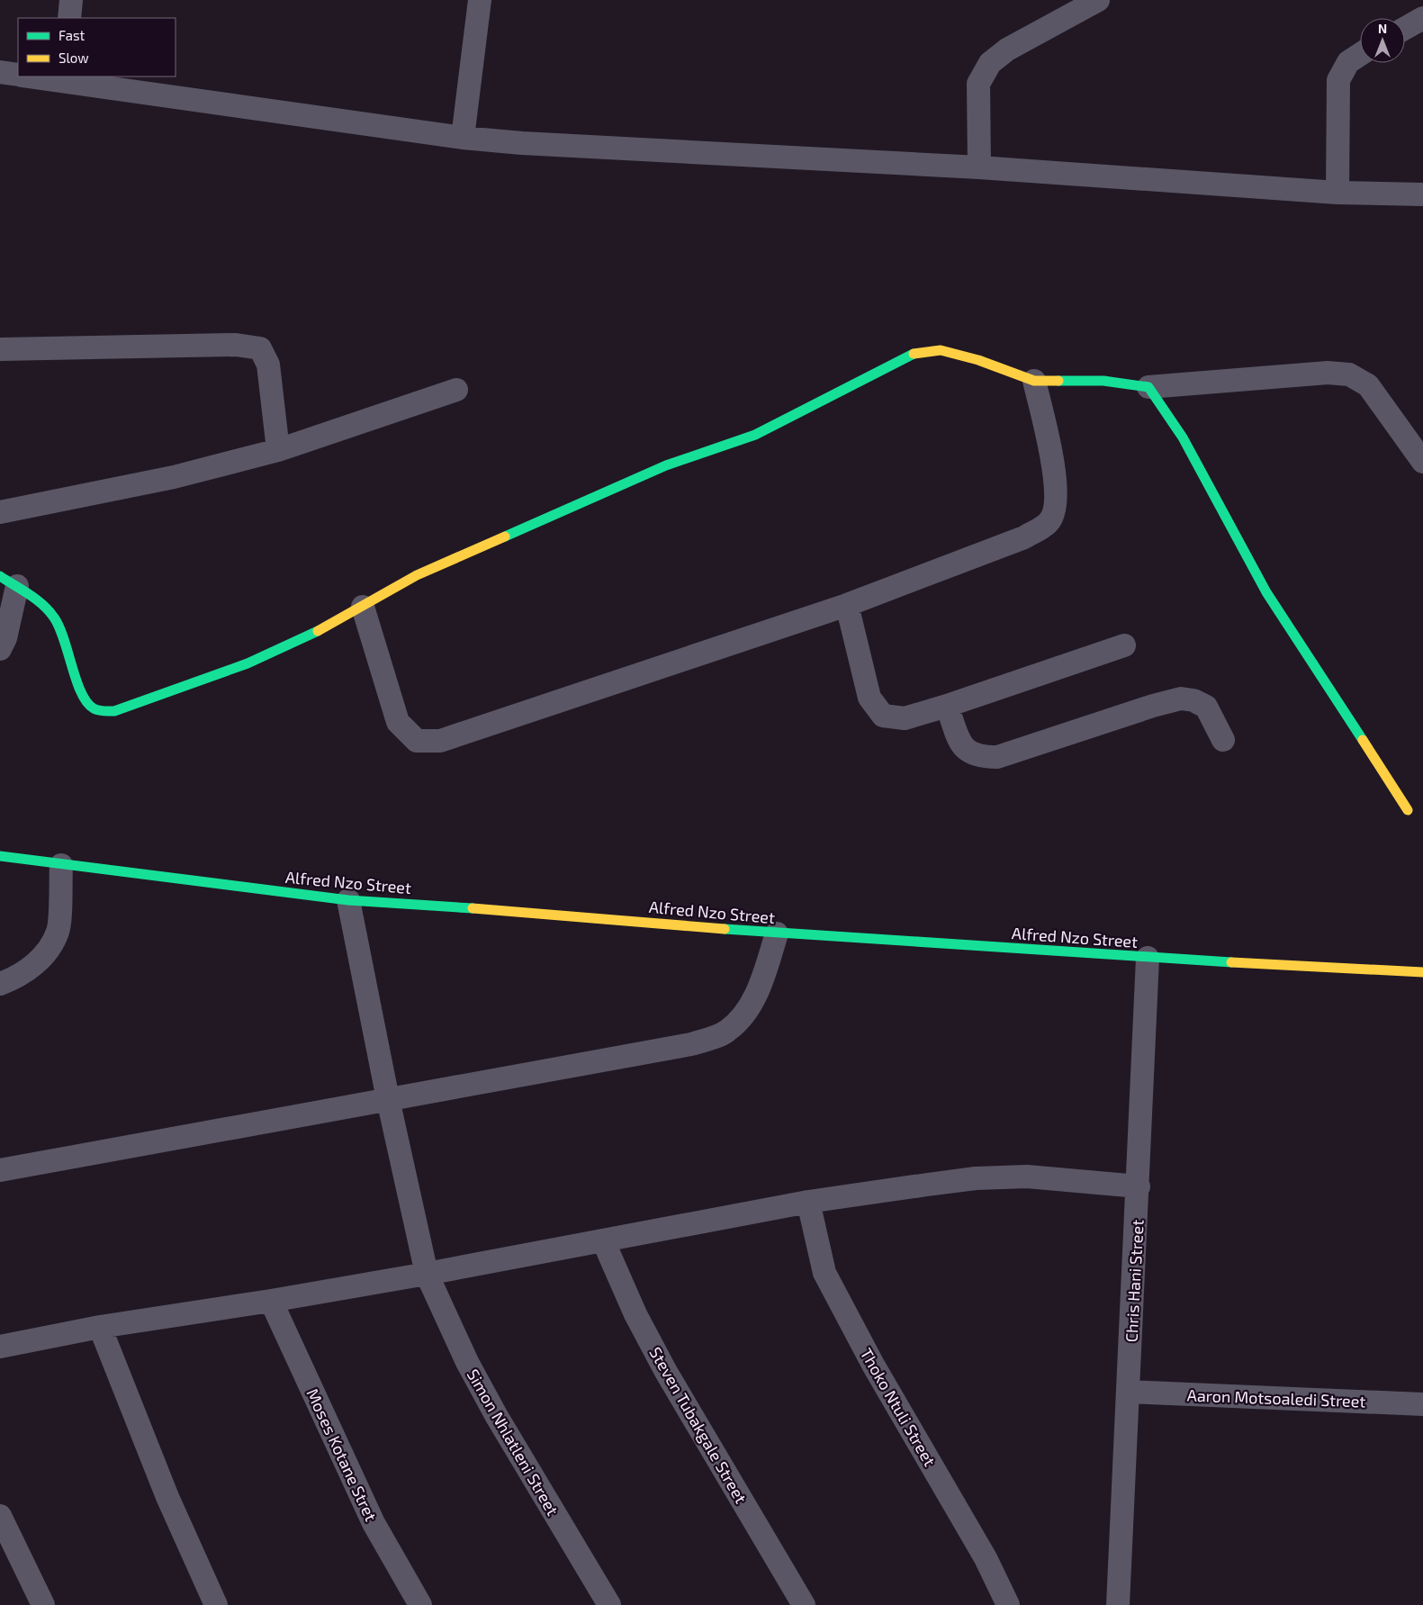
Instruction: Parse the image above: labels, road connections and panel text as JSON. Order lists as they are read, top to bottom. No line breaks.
{"streets":{"street":["Alfred Nzo Street","Chris Hani Street","Aaron Motsoaledi Street","Thoko Ntuli Street","Steven Tubakgale Street","Simon Nhlatleni Street","Moses Kotane Stret"]},"crossings":[["Alfred Nzo Street","Chris Hani Street"],["Alfred Nzo Street","Simon Nhlatleni Street"],["Chris Hani Street","Aaron Motsoaledi Street"]],"legend":["Fast","Slow"],"north":"top"}
